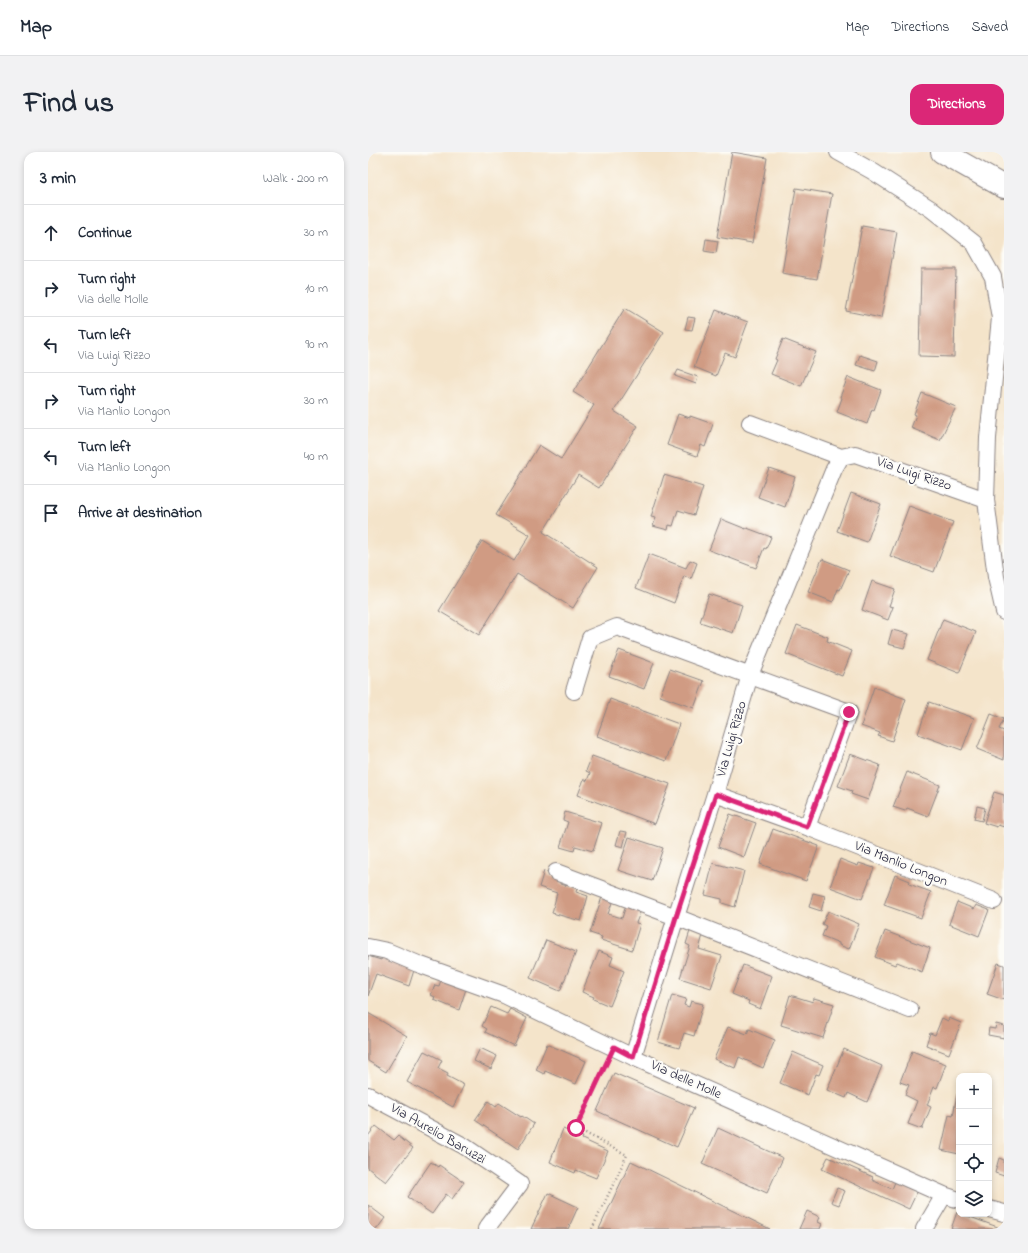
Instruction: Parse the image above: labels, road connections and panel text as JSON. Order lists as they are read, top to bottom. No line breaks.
{"streets":{"street":["Via Luigi Rizzo","Via Manlio Longon","Via delle Molle","Via Aurelio Baruzzi"]},"crossings":[["Via Luigi Rizzo","Via Manlio Longon"],["Via Luigi Rizzo","Via delle Molle"]],"page":{"header":"Map","nav":["Map","Directions","Saved"],"title":"Find us","buttons":"Directions","heading":["3 min","Walk · 200 m"],"list":[["Continue","30 m"],["Turn right","Via delle Molle","10 m"],["Turn left","Via Luigi Rizzo","90 m"],["Turn right","Via Manlio Longon","30 m"],["Turn left","Via Manlio Longon","40 m"],"Arrive at destination"],"map_buttons":["+","−"]}}
